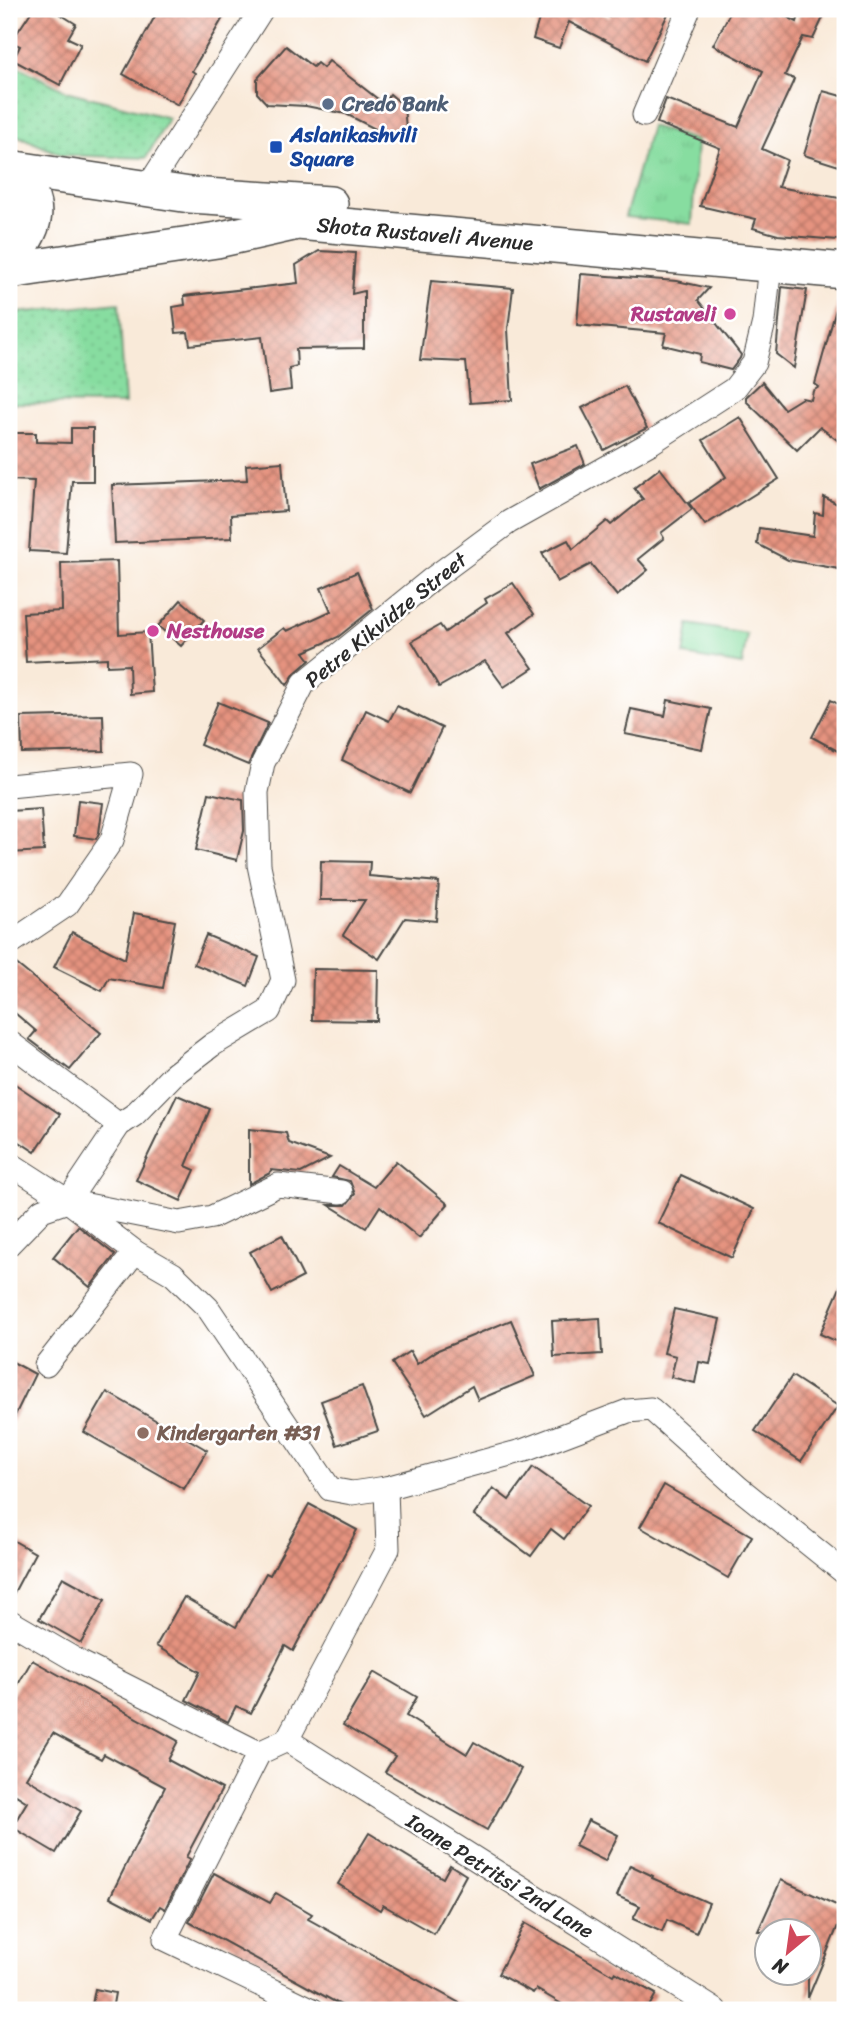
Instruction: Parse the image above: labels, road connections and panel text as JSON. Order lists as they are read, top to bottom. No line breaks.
{"streets":{"main road":["Shota Rustaveli Avenue"],"street":["Petre Kikvidze Street","Ioane Petritsi 2nd Lane"]},"crossings":[["Shota Rustaveli Avenue","Petre Kikvidze Street"]],"places":{"other":["Credo Bank","Rustaveli","Nesthouse","Kindergarten #31"],"transit":["Aslanikashvili Square"]},"north":"bottom left"}
